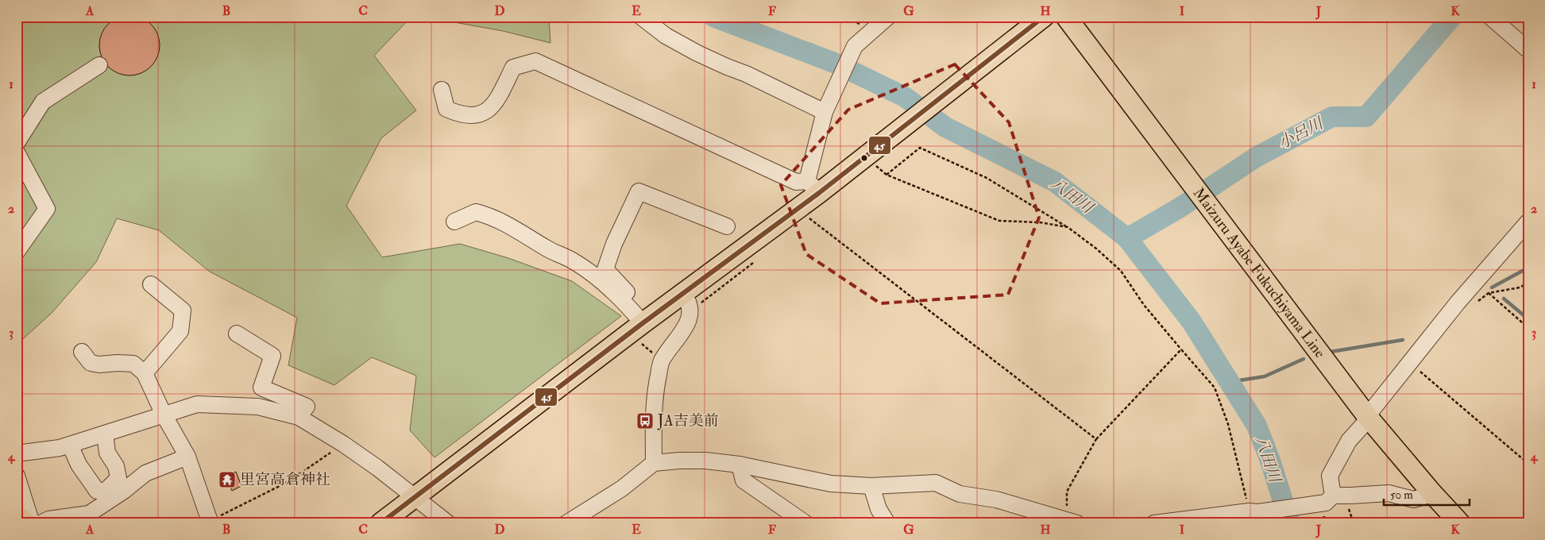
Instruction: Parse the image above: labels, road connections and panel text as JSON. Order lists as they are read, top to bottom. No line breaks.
{"streets":{"main road":["Maizuru Ayabe Fukuchiyama Line"]},"water":["小呂川","八田川"],"places":{"bus stop":["JA吉美前"],"temple":["里宮高倉神社"]},"lines":["transit line 45"],"scale_bar":"50 m","grid":{"columns":["A","B","C","D","E","F","G","H","I","J","K"],"rows":["1","2","3","4"]}}
